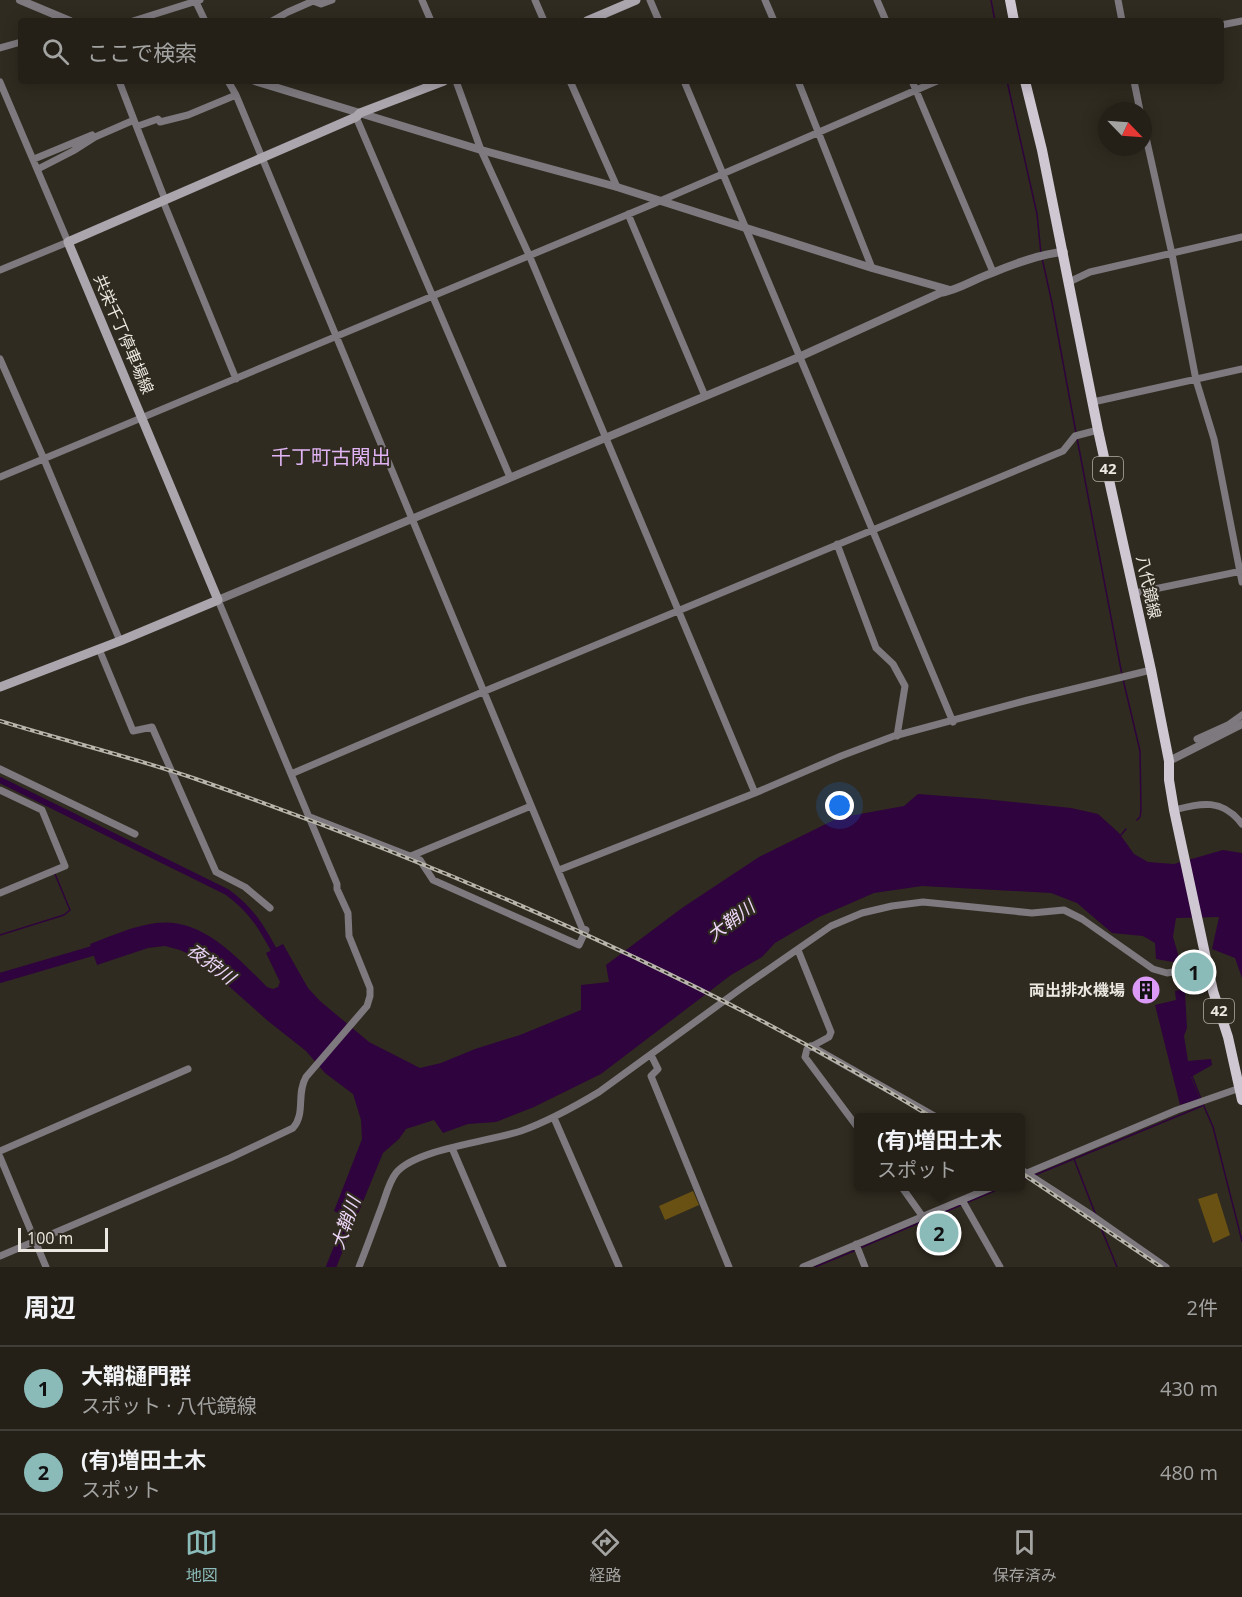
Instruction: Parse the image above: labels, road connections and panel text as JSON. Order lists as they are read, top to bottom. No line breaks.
{"streets":{"main road":["共栄千丁停車場線","42","八代鏡線"]},"districts":["千丁町古閑出"],"water":["大鞘川","夜狩川"],"places":{"building":["両出排水機場"]},"scale_bar":"100 m","north":"bottom right","page":{"search":"ここで検索","pins":["1","2"],"popup":["(有)増田土木","スポット"],"scale":"100 m","heading":["周辺","2件"],"list":[{"mark":"1","name":"大鞘樋門群","note":"スポット · 八代鏡線","value":"430 m"},{"mark":"2","name":"(有)増田土木","note":"スポット","value":"480 m"}],"nav":["地図","経路","保存済み"]}}
